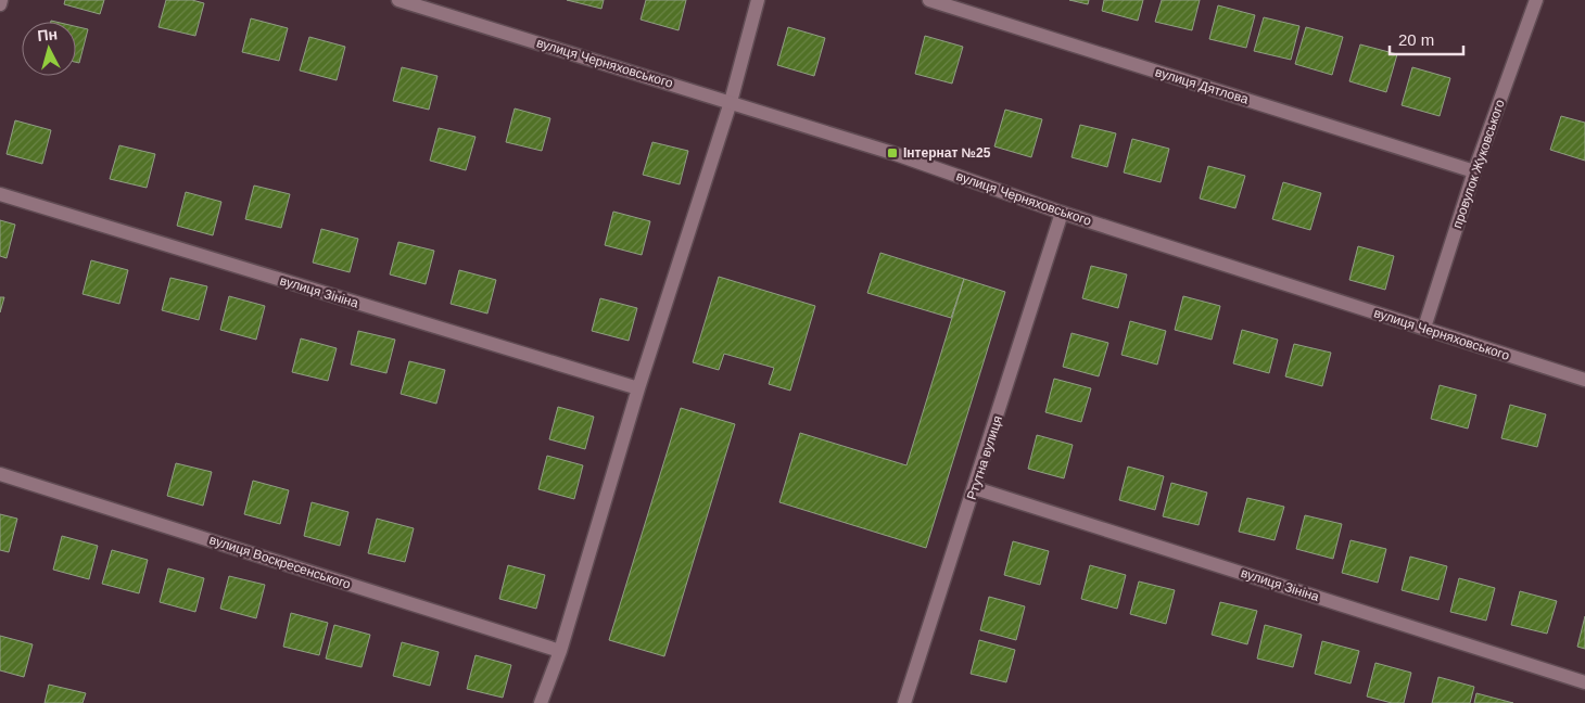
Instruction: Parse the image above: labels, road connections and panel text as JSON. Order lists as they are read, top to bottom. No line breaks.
{"streets":{"street":["вулиця Черняховського","вулиця Дятлова","провулок Жуковського","вулиця Зініна","Ртутна вулиця","вулиця Воскресенського"]},"crossings":[["вулиця Черняховського","провулок Жуковського"],["вулиця Черняховського","Ртутна вулиця"],["вулиця Дятлова","провулок Жуковського"],["вулиця Зініна","Ртутна вулиця"]],"places":{"transit":["Інтернат №25"]},"scale_bar":"20 m","north":"top"}
